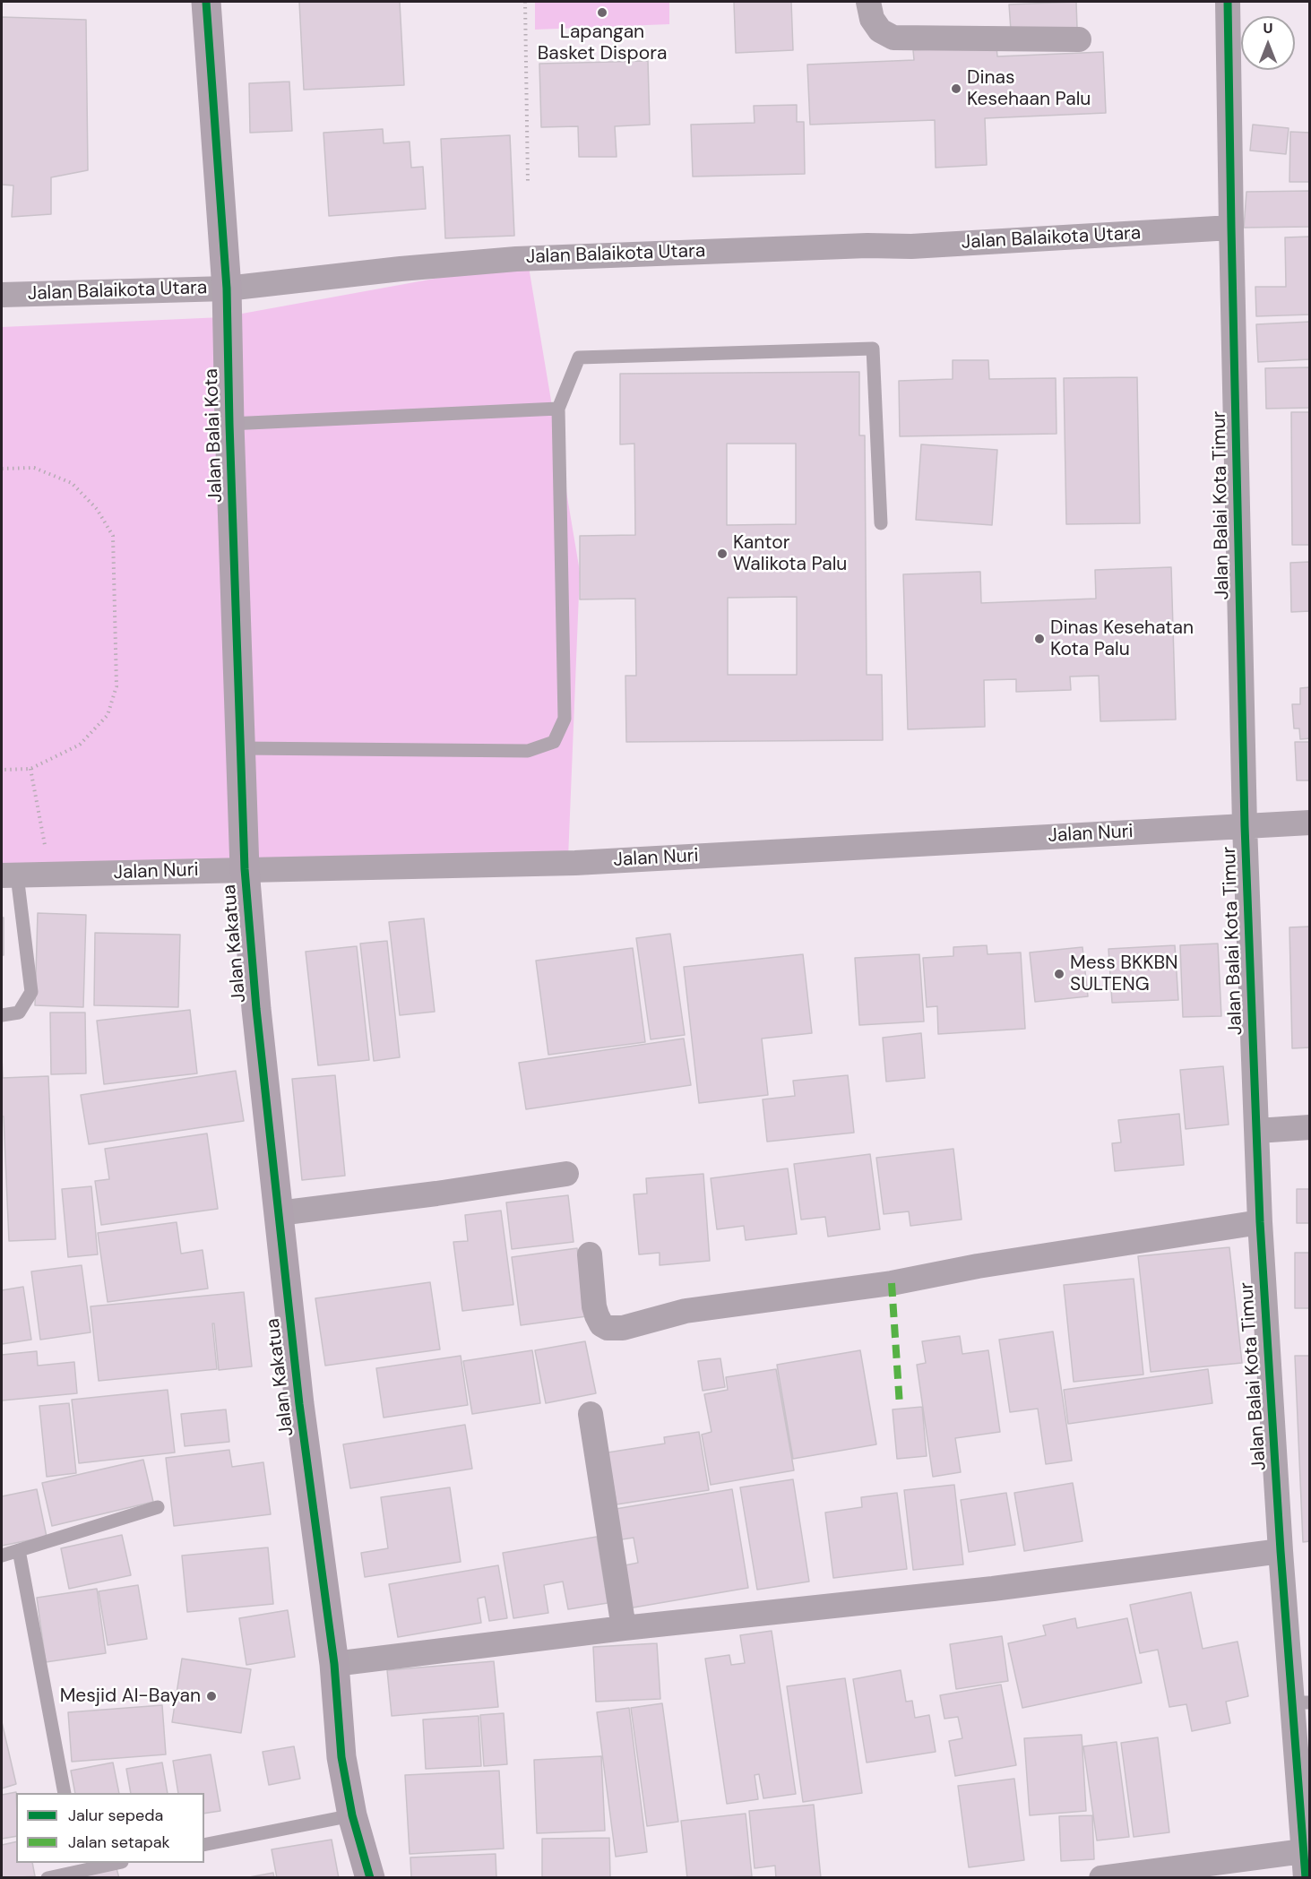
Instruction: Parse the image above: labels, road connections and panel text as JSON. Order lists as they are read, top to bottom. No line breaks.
{"streets":{"street":["Jalan Balaikota Utara","Jalan Balai Kota","Jalan Balai Kota Timur","Jalan Nuri","Jalan Kakatua"]},"crossings":[["Jalan Balaikota Utara","Jalan Balai Kota"],["Jalan Balaikota Utara","Jalan Balai Kota Timur"],["Jalan Balai Kota","Jalan Nuri"],["Jalan Balai Kota","Jalan Kakatua"],["Jalan Balai Kota Timur","Jalan Nuri"],["Jalan Nuri","Jalan Kakatua"]],"places":["Lapangan Basket Dispora","Dinas Kesehaan Palu","Kantor Walikota Palu","Dinas Kesehatan Kota Palu","Mess BKKBN SULTENG","Mesjid Al-Bayan"],"legend":["Jalur sepeda","Jalan setapak"],"north":"top"}
